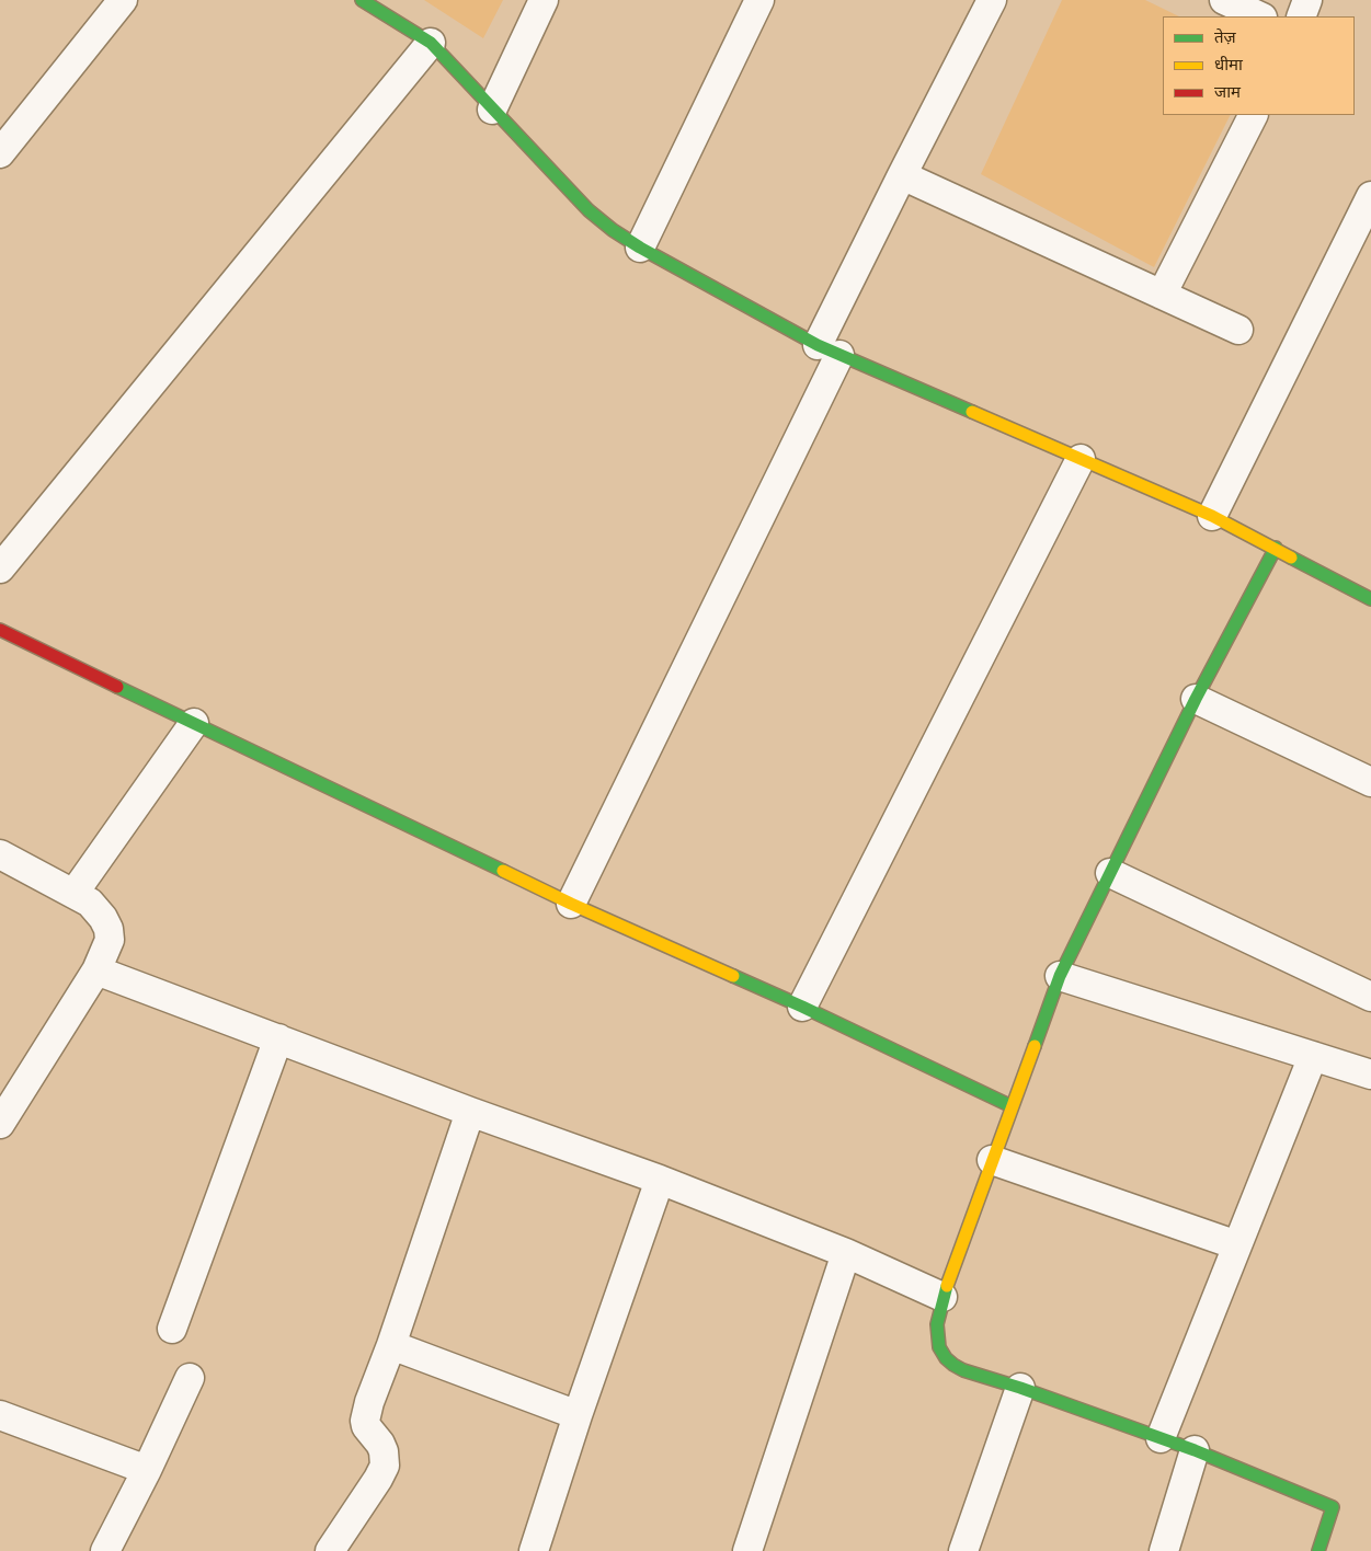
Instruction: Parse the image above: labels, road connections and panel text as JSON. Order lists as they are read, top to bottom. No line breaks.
{"legend":["तेज़","धीमा","जाम"]}
